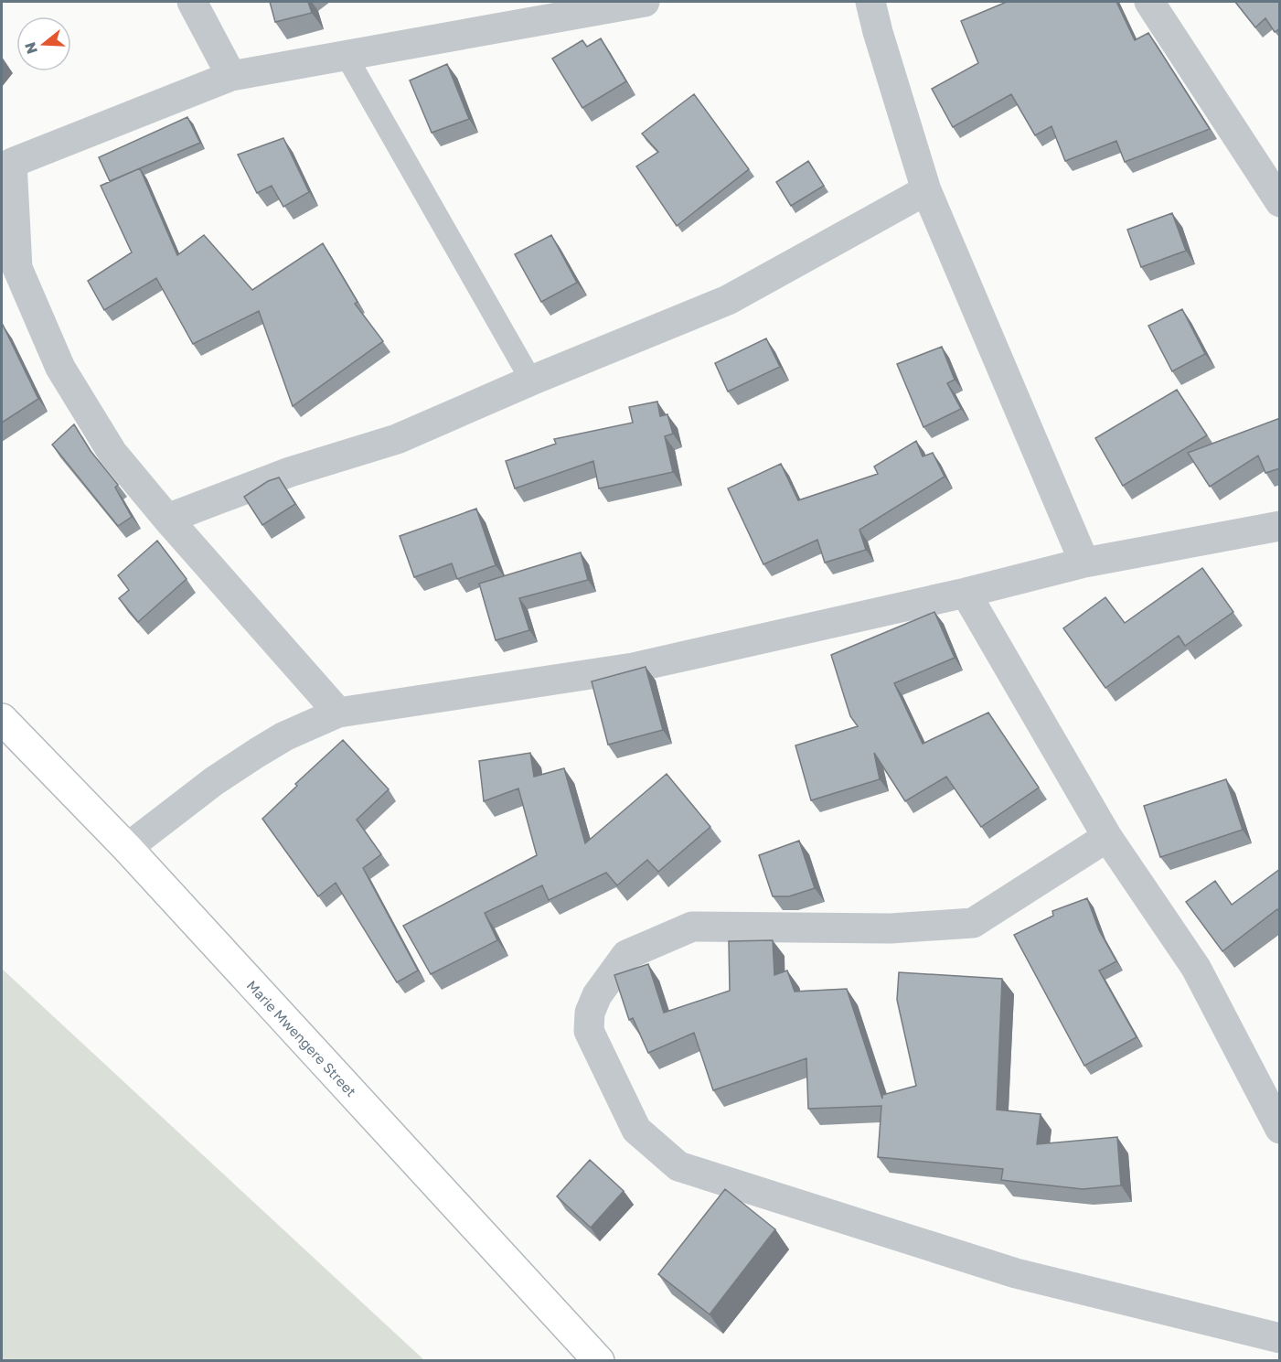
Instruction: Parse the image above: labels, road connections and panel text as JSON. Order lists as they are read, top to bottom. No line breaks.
{"streets":{"main road":["Marie Mwengere Street"]},"north":"left"}
